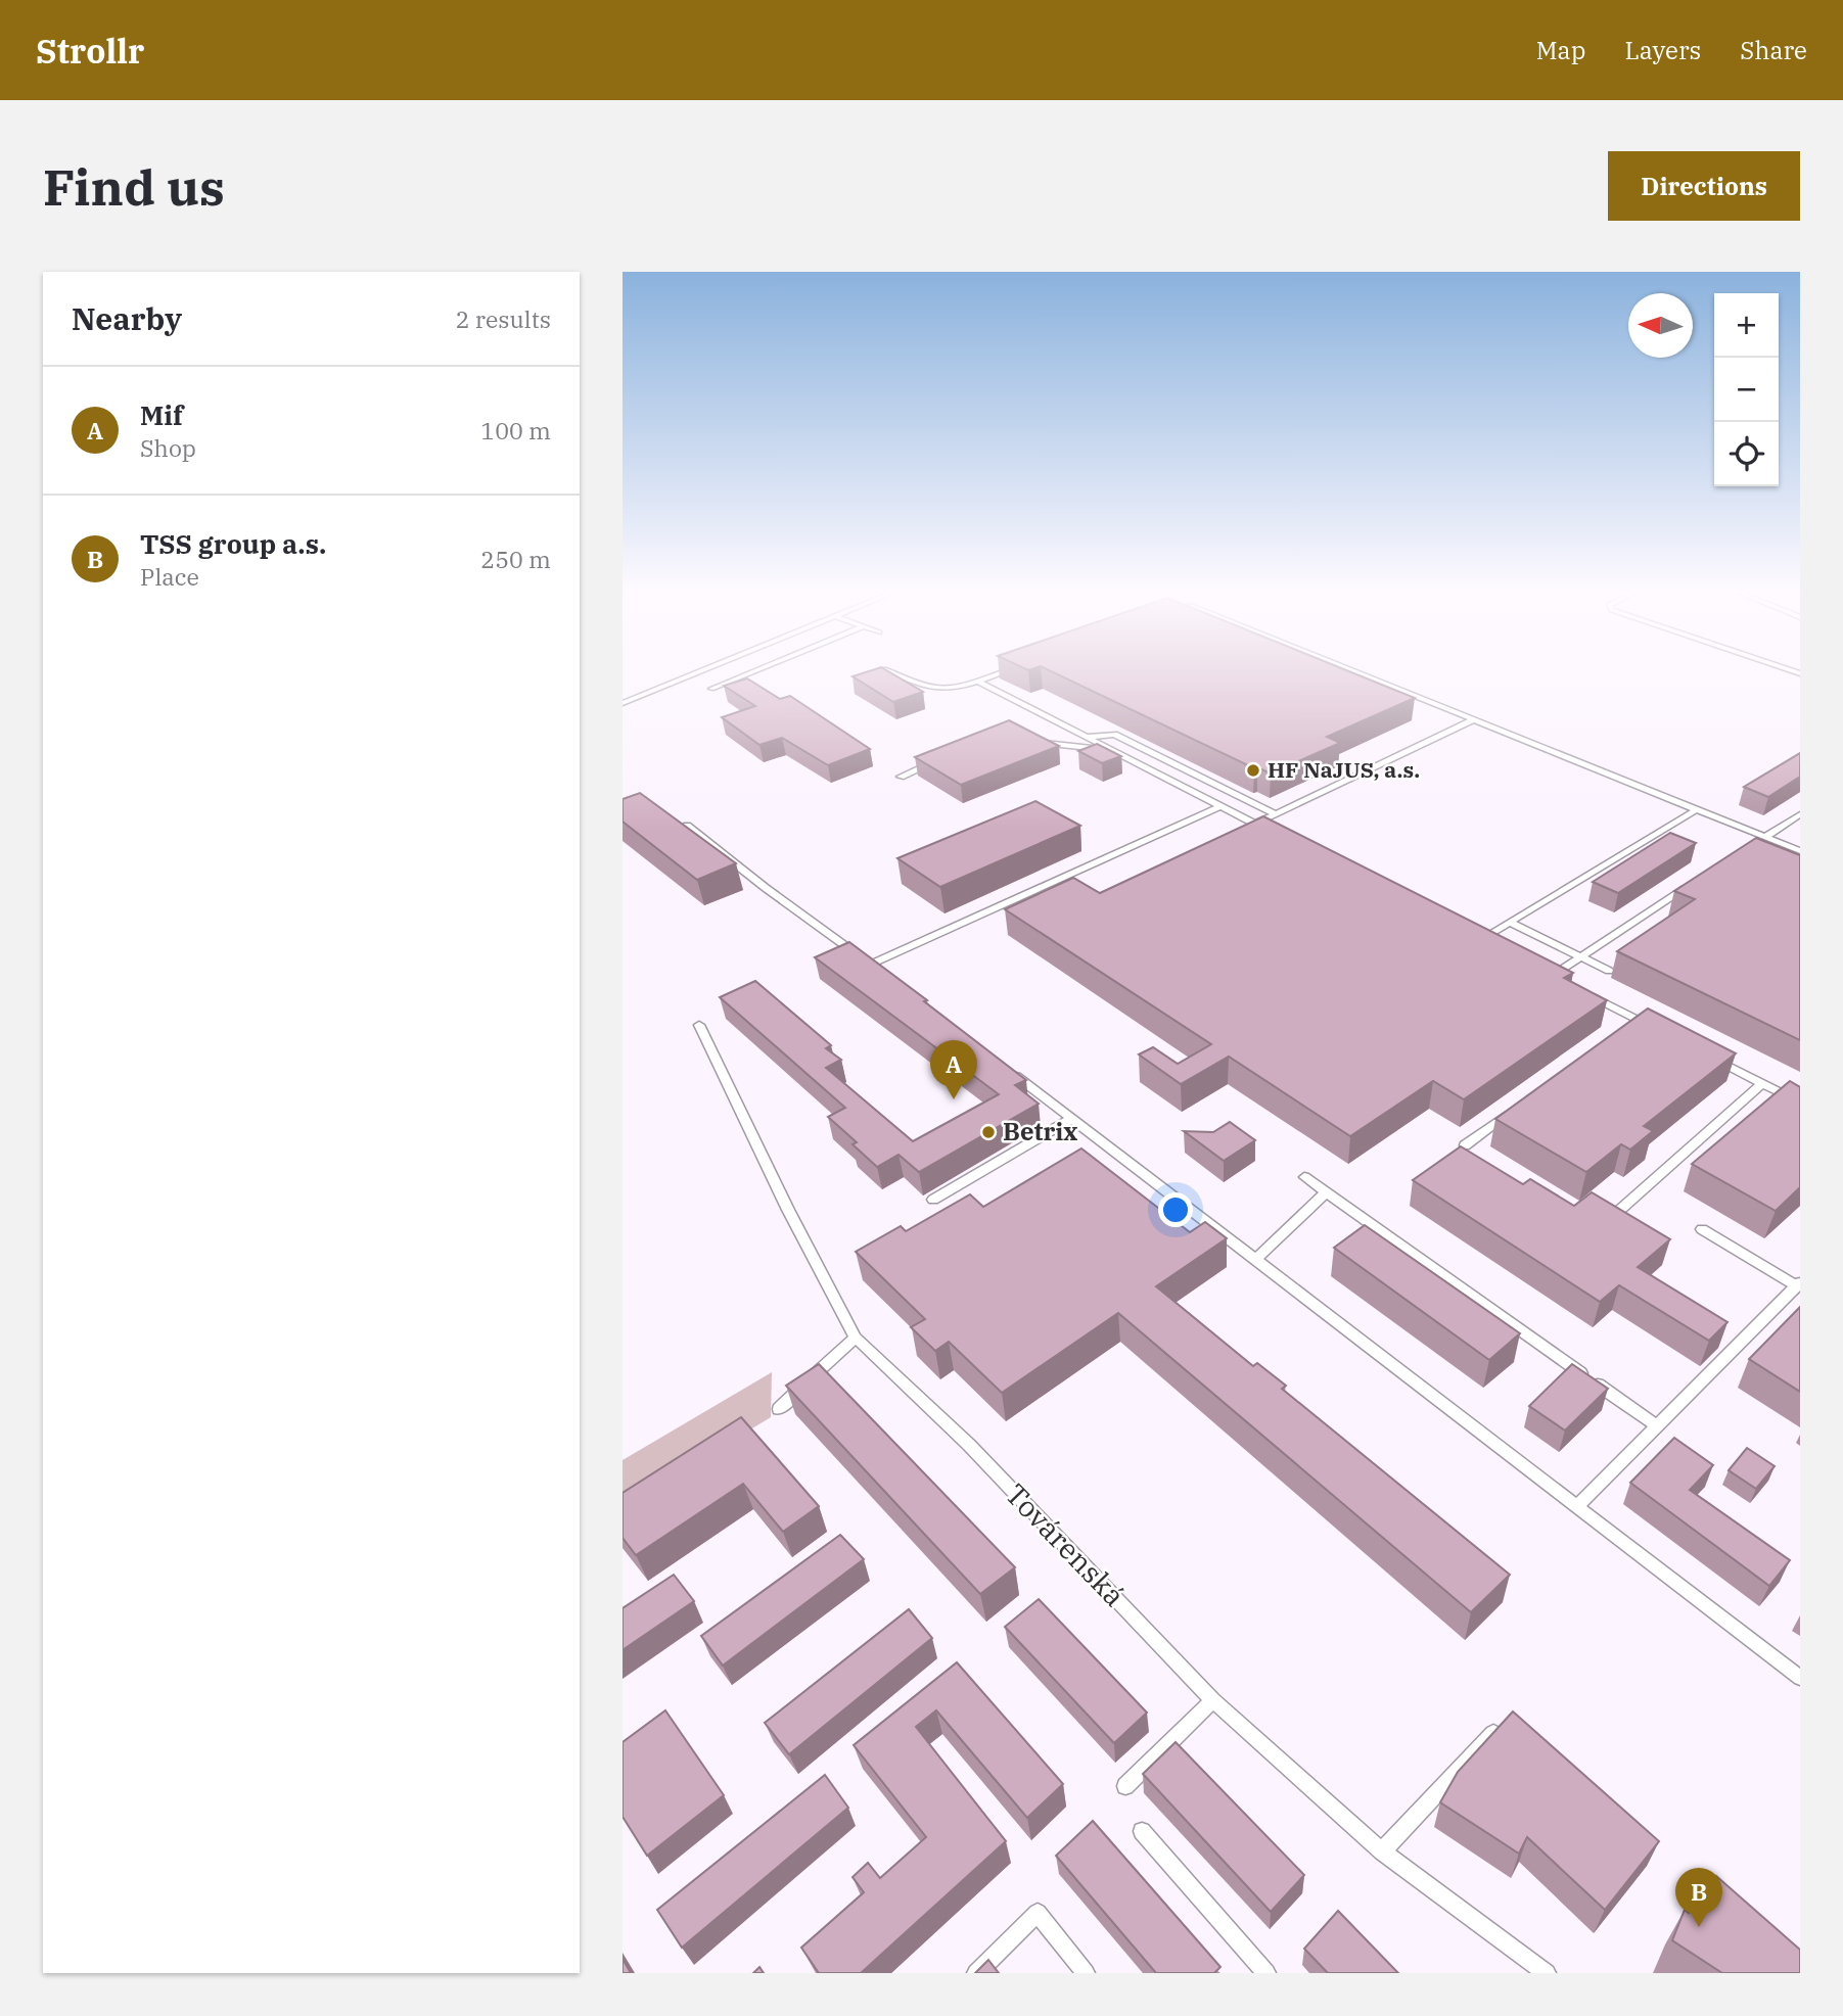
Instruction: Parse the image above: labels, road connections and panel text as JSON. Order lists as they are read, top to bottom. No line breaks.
{"streets":{"lane":["Továrenská"]},"places":["HF NaJUS, a.s.","Betrix"],"north":"left","page":{"header":"Strollr","nav":["Map","Layers","Share"],"buttons":"Directions","title":"Find us","heading":["Nearby","2 results"],"map_buttons":["+","−"],"list":[{"mark":"A","name":"Mif","note":"Shop","value":"100 m"},{"mark":"B","name":"TSS group a.s.","note":"Place","value":"250 m"}],"pins":["A","B"]}}
